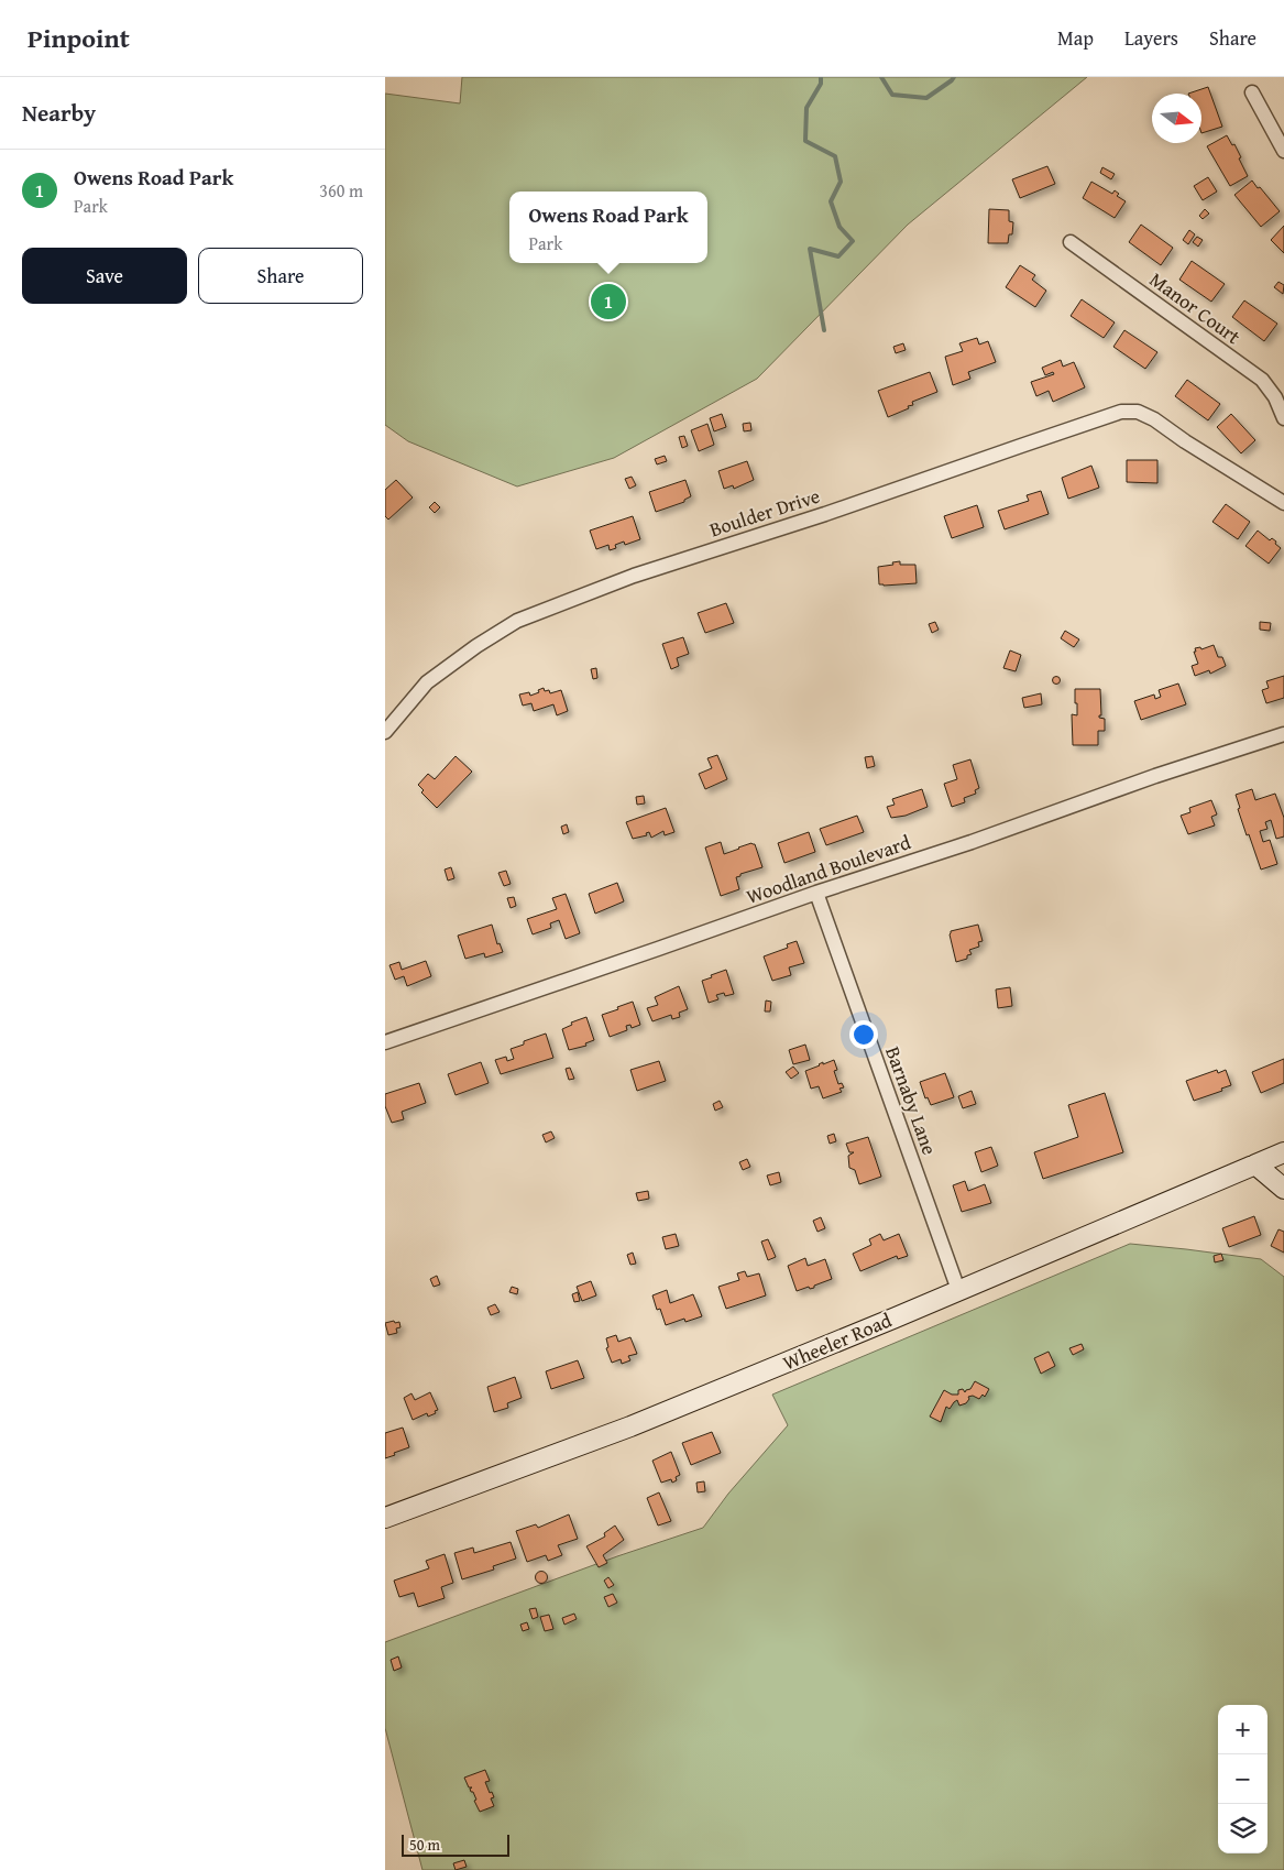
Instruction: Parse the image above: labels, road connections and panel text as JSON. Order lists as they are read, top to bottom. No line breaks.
{"streets":{"main road":["Wheeler Road"],"street":["Manor Court","Boulder Drive","Woodland Boulevard","Barnaby Lane"]},"crossings":[["Woodland Boulevard","Barnaby Lane"],["Barnaby Lane","Wheeler Road"]],"scale_bar":"50 m","north":"right","page":{"header":"Pinpoint","nav":["Map","Layers","Share"],"heading":"Nearby","list":[{"mark":"1","name":"Owens Road Park","note":"Park","value":"360 m"}],"popup":["Owens Road Park","Park"],"buttons":["Save","Share"],"pins":"1","map_buttons":["+","−"],"scale":"50 m"}}
